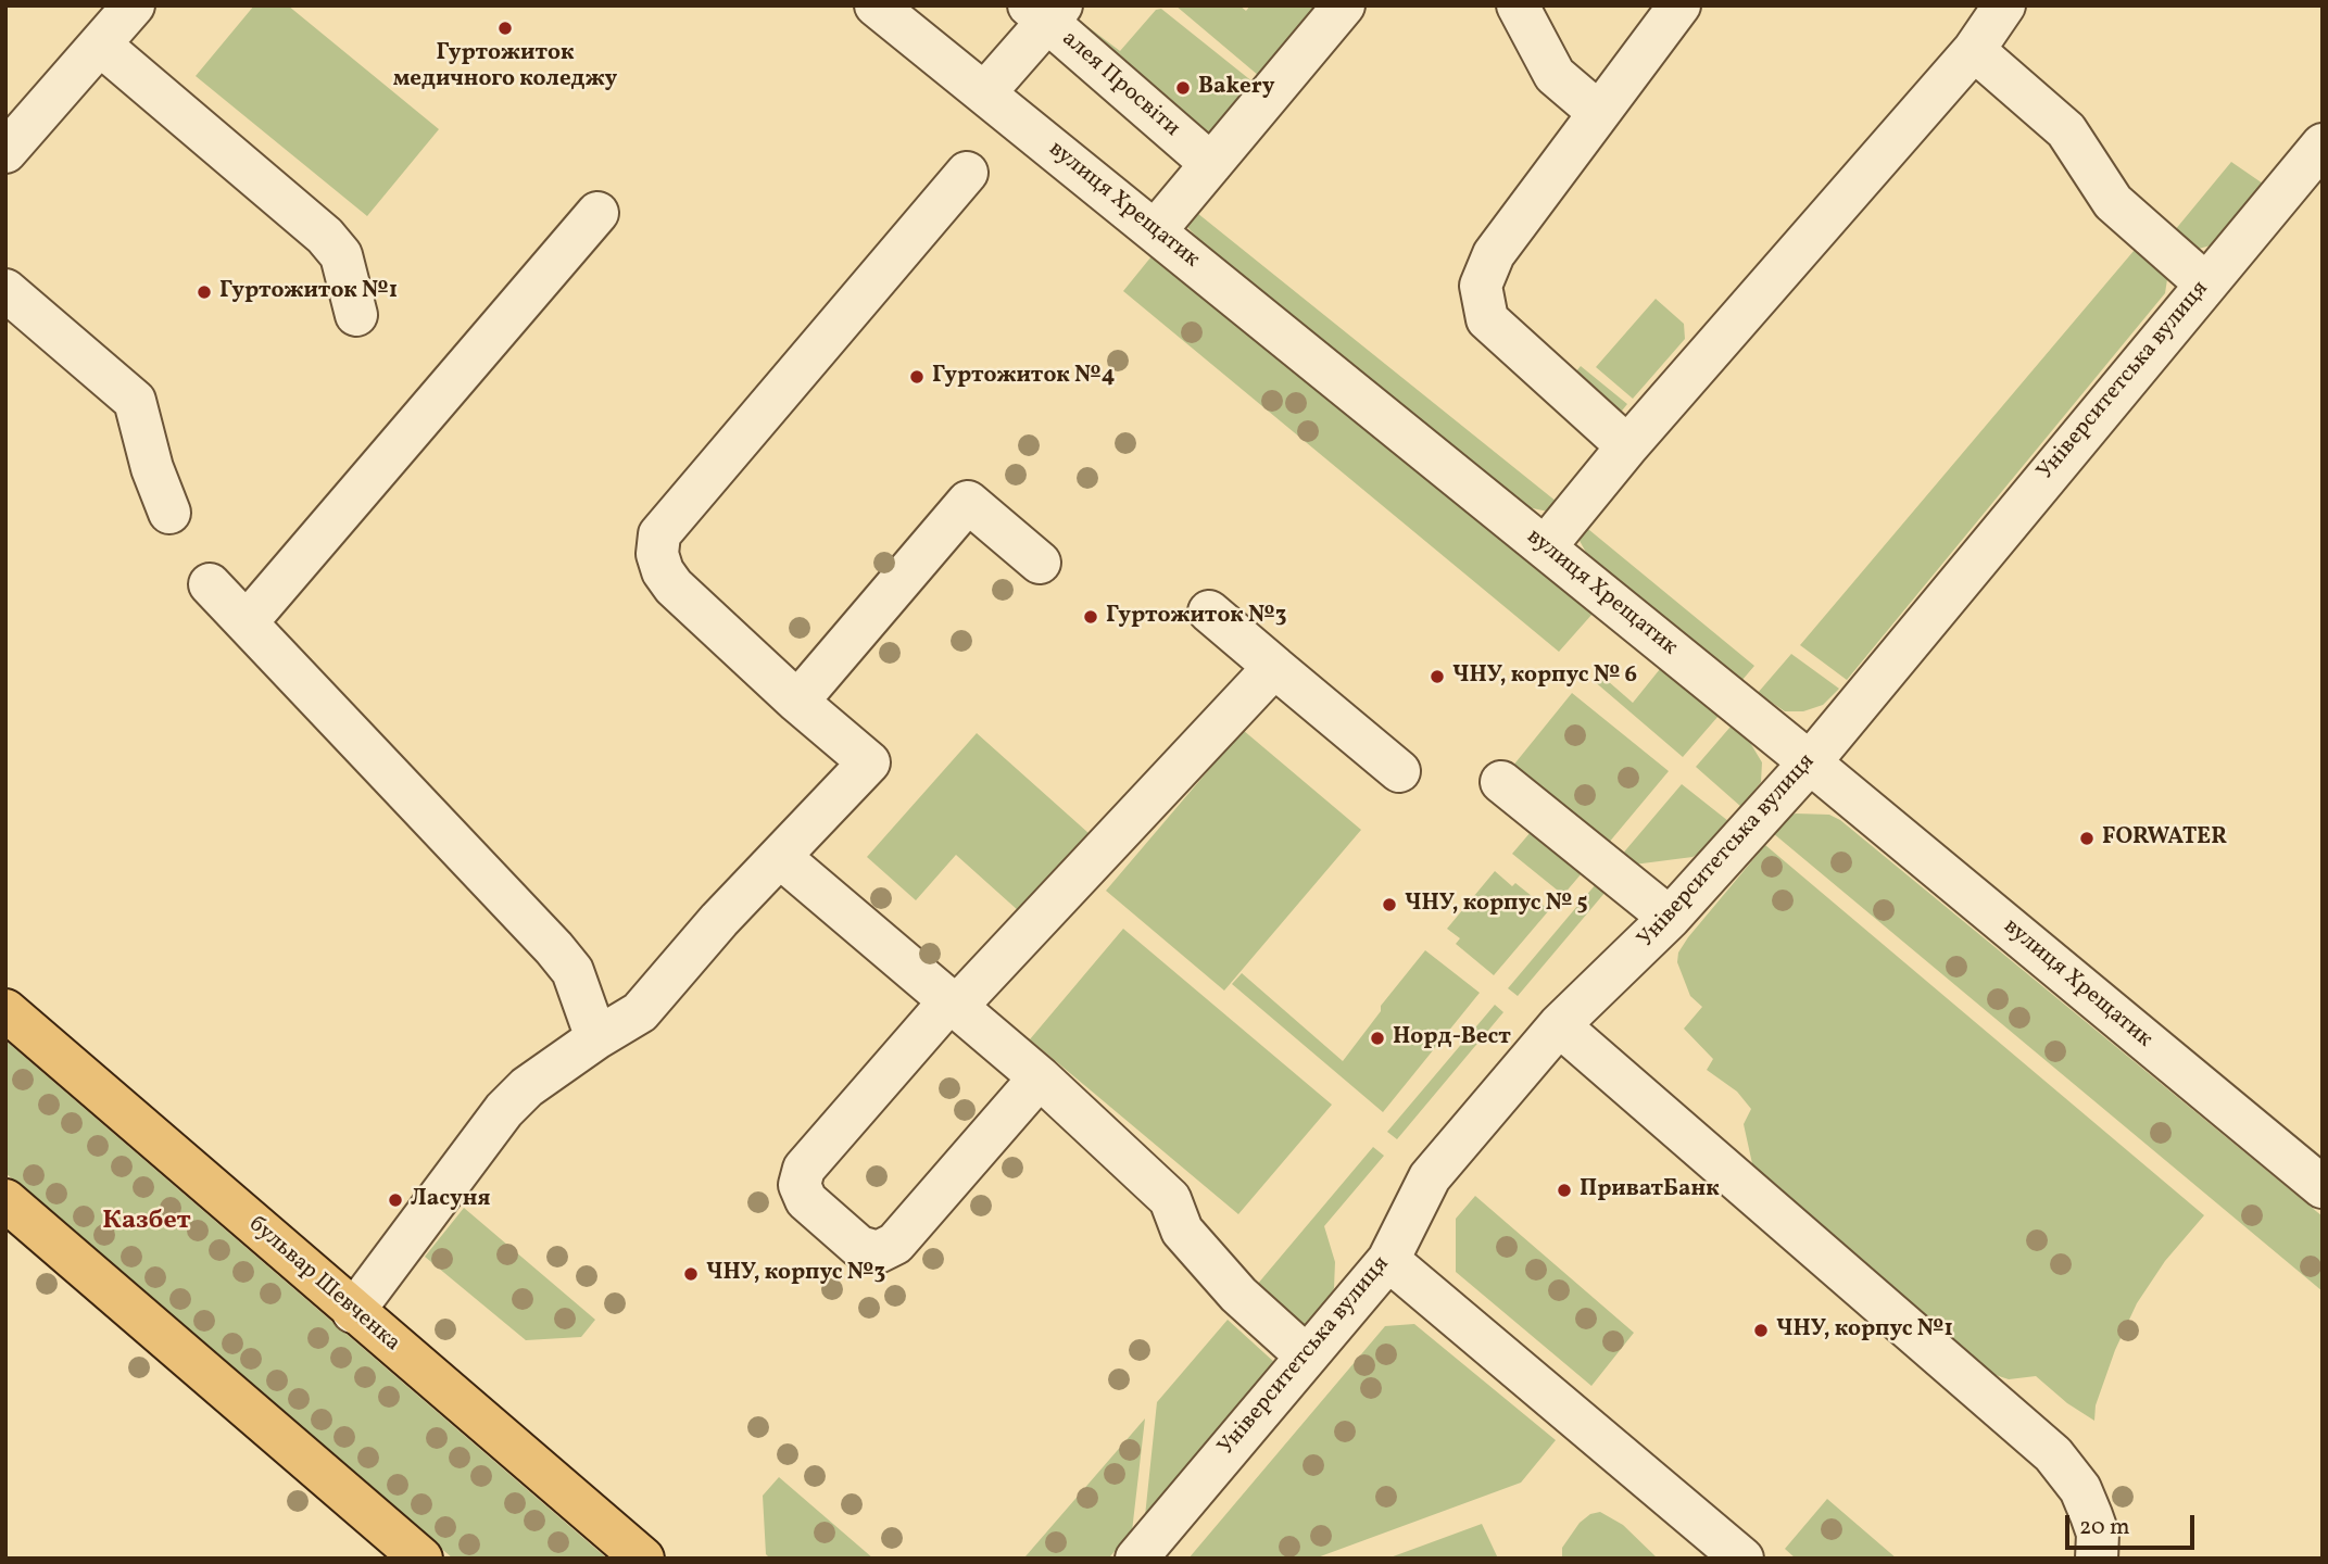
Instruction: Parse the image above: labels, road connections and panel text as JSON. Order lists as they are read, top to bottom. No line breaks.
{"streets":{"main road":["бульвар Шевченка"],"street":["алея Просвіти","вулиця Хрещатик","Університетська вулиця"]},"crossings":[["вулиця Хрещатик","Університетська вулиця"]],"districts":["Казбет"],"places":["Гуртожиток медичного коледжу","Bakery","Гуртожиток №1","Гуртожиток №4","Гуртожиток №3","ЧНУ, корпус № 6","FORWATER","ЧНУ, корпус № 5","Норд-Вест","ПриватБанк","Ласуня","ЧНУ, корпус №3","ЧНУ, корпус №1"],"scale_bar":"20 m"}
